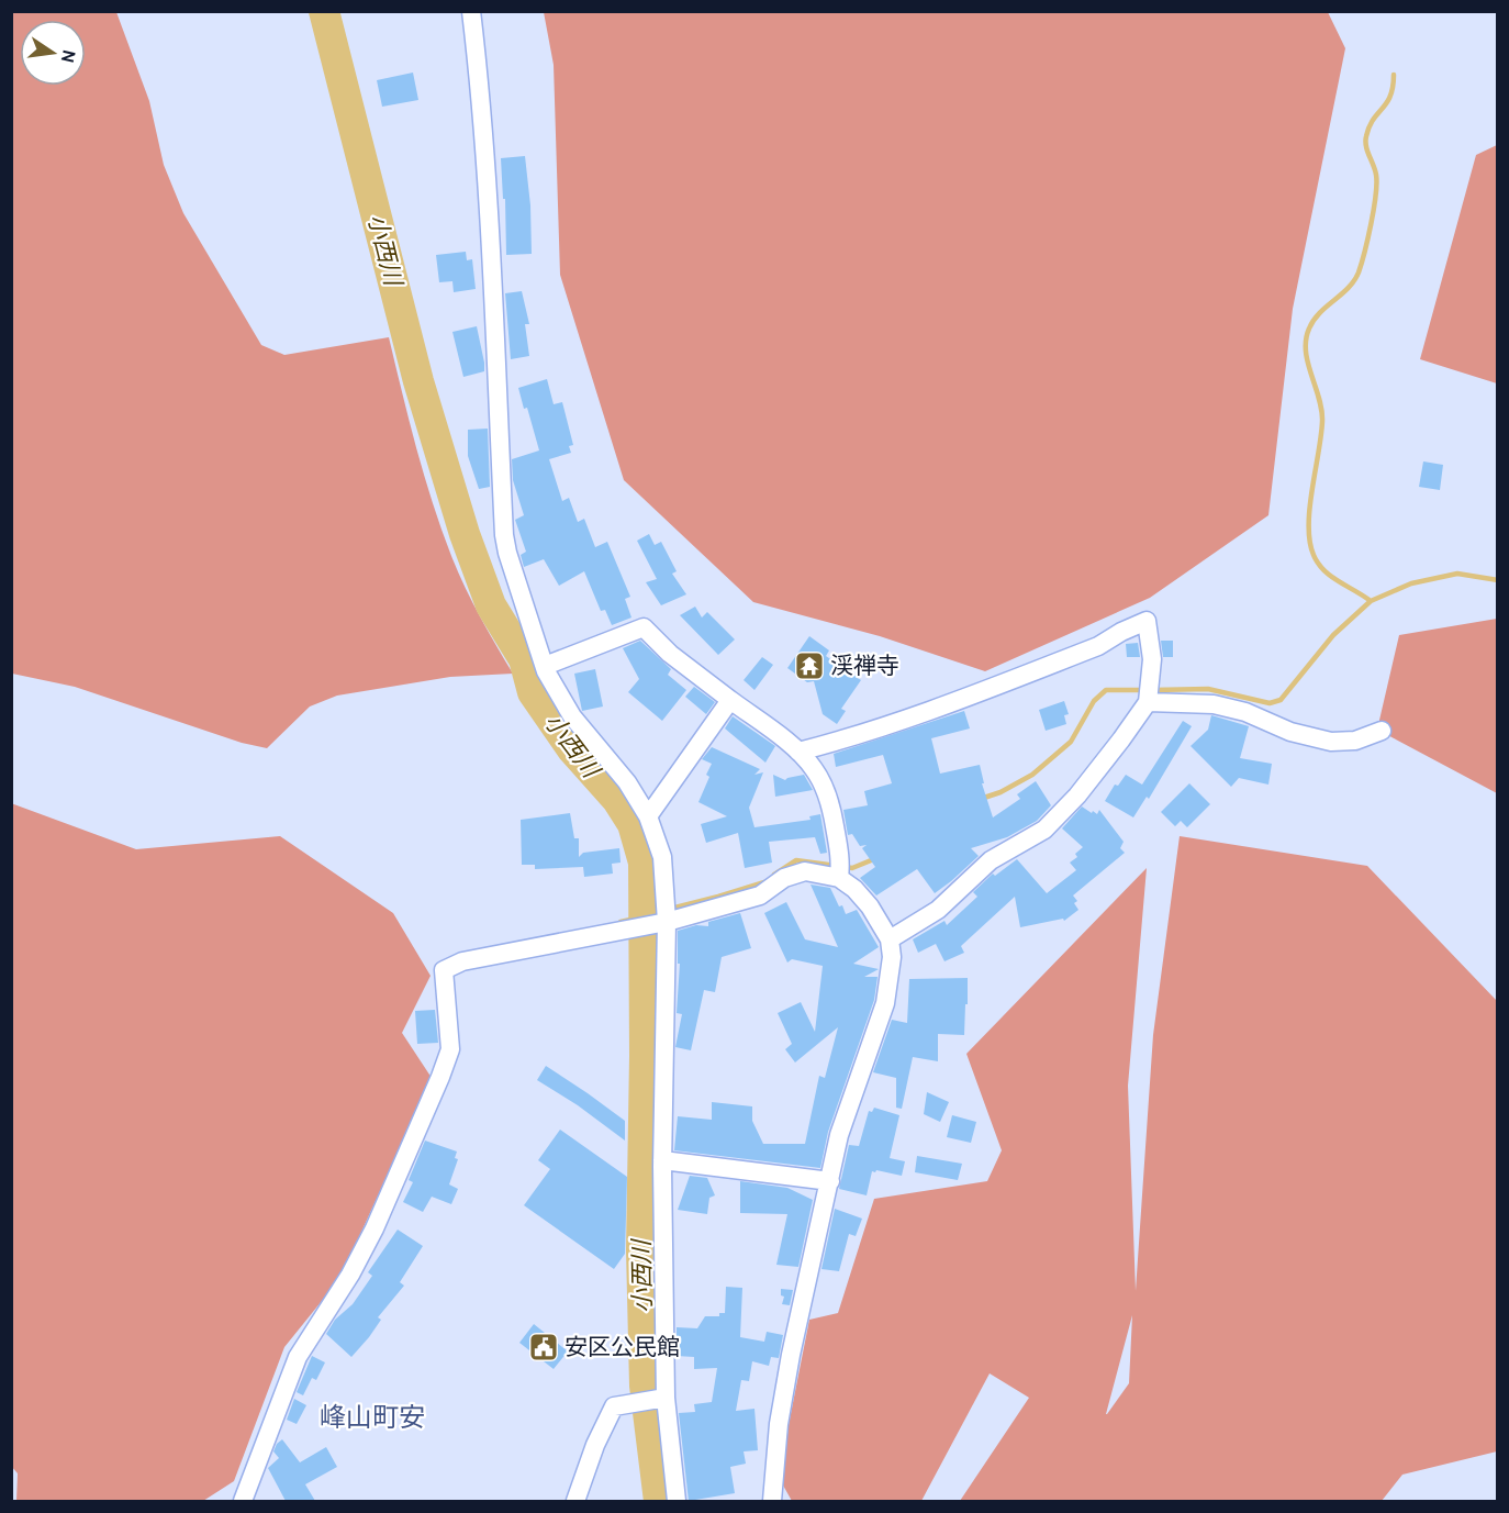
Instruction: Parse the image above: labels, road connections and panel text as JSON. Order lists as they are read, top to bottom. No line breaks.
{"districts":["峰山町安"],"water":["小西川"],"places":{"temple":["渓禅寺"],"public building":["安区公民館"]},"north":"right"}
